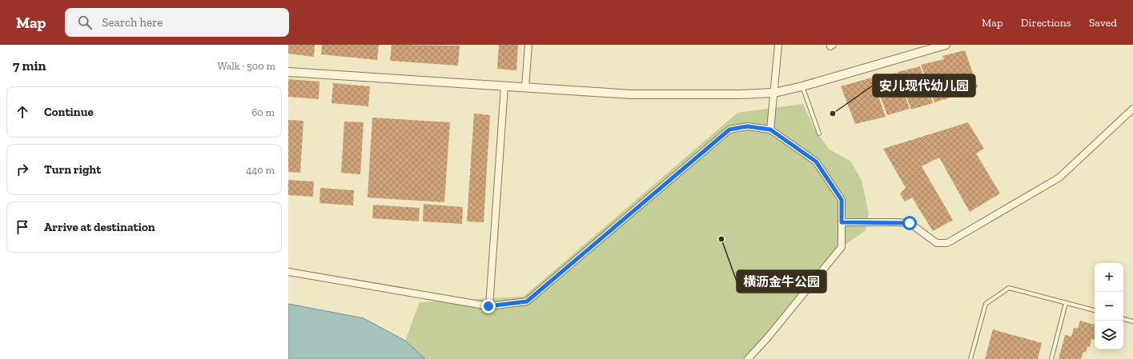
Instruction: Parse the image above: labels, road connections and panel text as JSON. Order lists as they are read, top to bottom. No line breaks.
{"places":["安儿现代幼儿园","横沥金牛公园"],"page":{"header":"Map","search":"Search here","nav":["Map","Directions","Saved"],"heading":["7 min","Walk · 500 m"],"list":[["Continue","60 m"],["Turn right","440 m"],"Arrive at destination"],"map_buttons":["+","−"]}}
